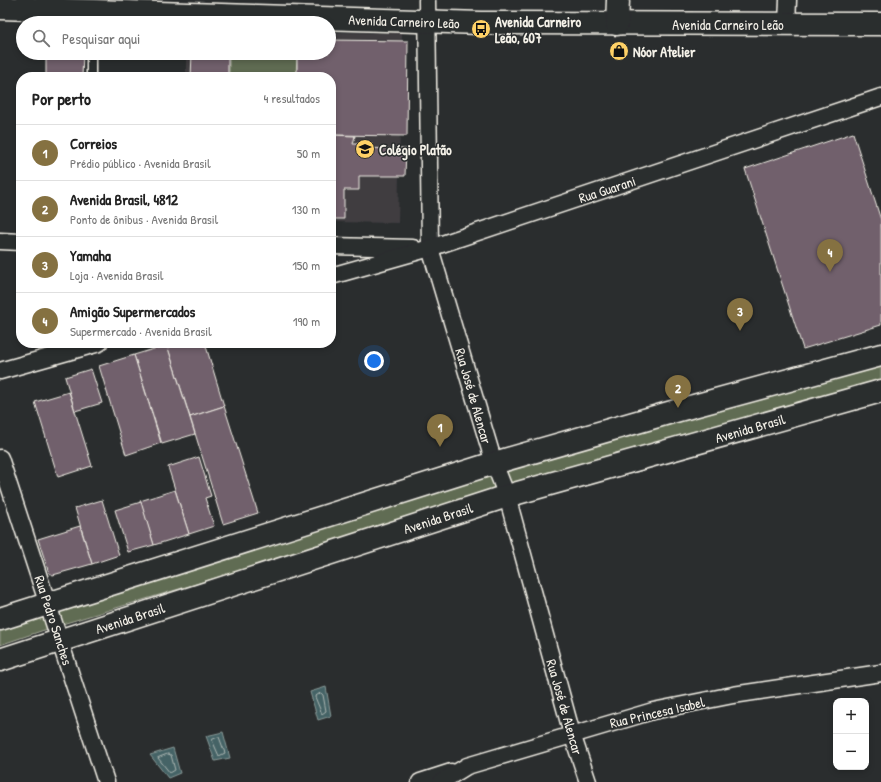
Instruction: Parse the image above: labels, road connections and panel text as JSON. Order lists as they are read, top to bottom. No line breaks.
{"streets":{"main road":["Avenida Carneiro Leão","Avenida Brasil"],"street":["Rua Guarani","Rua José de Alencar","Rua Pedro Sanches","Rua Princesa Isabel"]},"crossings":[["Avenida Carneiro Leão","Rua José de Alencar"],["Rua Guarani","Rua José de Alencar"],["Rua José de Alencar","Avenida Brasil"],["Rua José de Alencar","Rua Princesa Isabel"],["Avenida Brasil","Rua Pedro Sanches"]],"places":{"bus stop":["Avenida Carneiro Leão, 607"],"shop":["Nóor Atelier"],"school or university":["Colégio Platão"]},"page":{"search":"Pesquisar aqui","heading":["Por perto","4 resultados"],"list":[{"mark":"1","name":"Correios","note":"Prédio público · Avenida Brasil","value":"50 m"},{"mark":"2","name":"Avenida Brasil, 4812","note":"Ponto de ônibus · Avenida Brasil","value":"130 m"},{"mark":"3","name":"Yamaha","note":"Loja · Avenida Brasil","value":"150 m"},{"mark":"4","name":"Amigão Supermercados","note":"Supermercado · Avenida Brasil","value":"190 m"}],"pins":["4","3","2","1"],"map_buttons":["+","−"]}}
